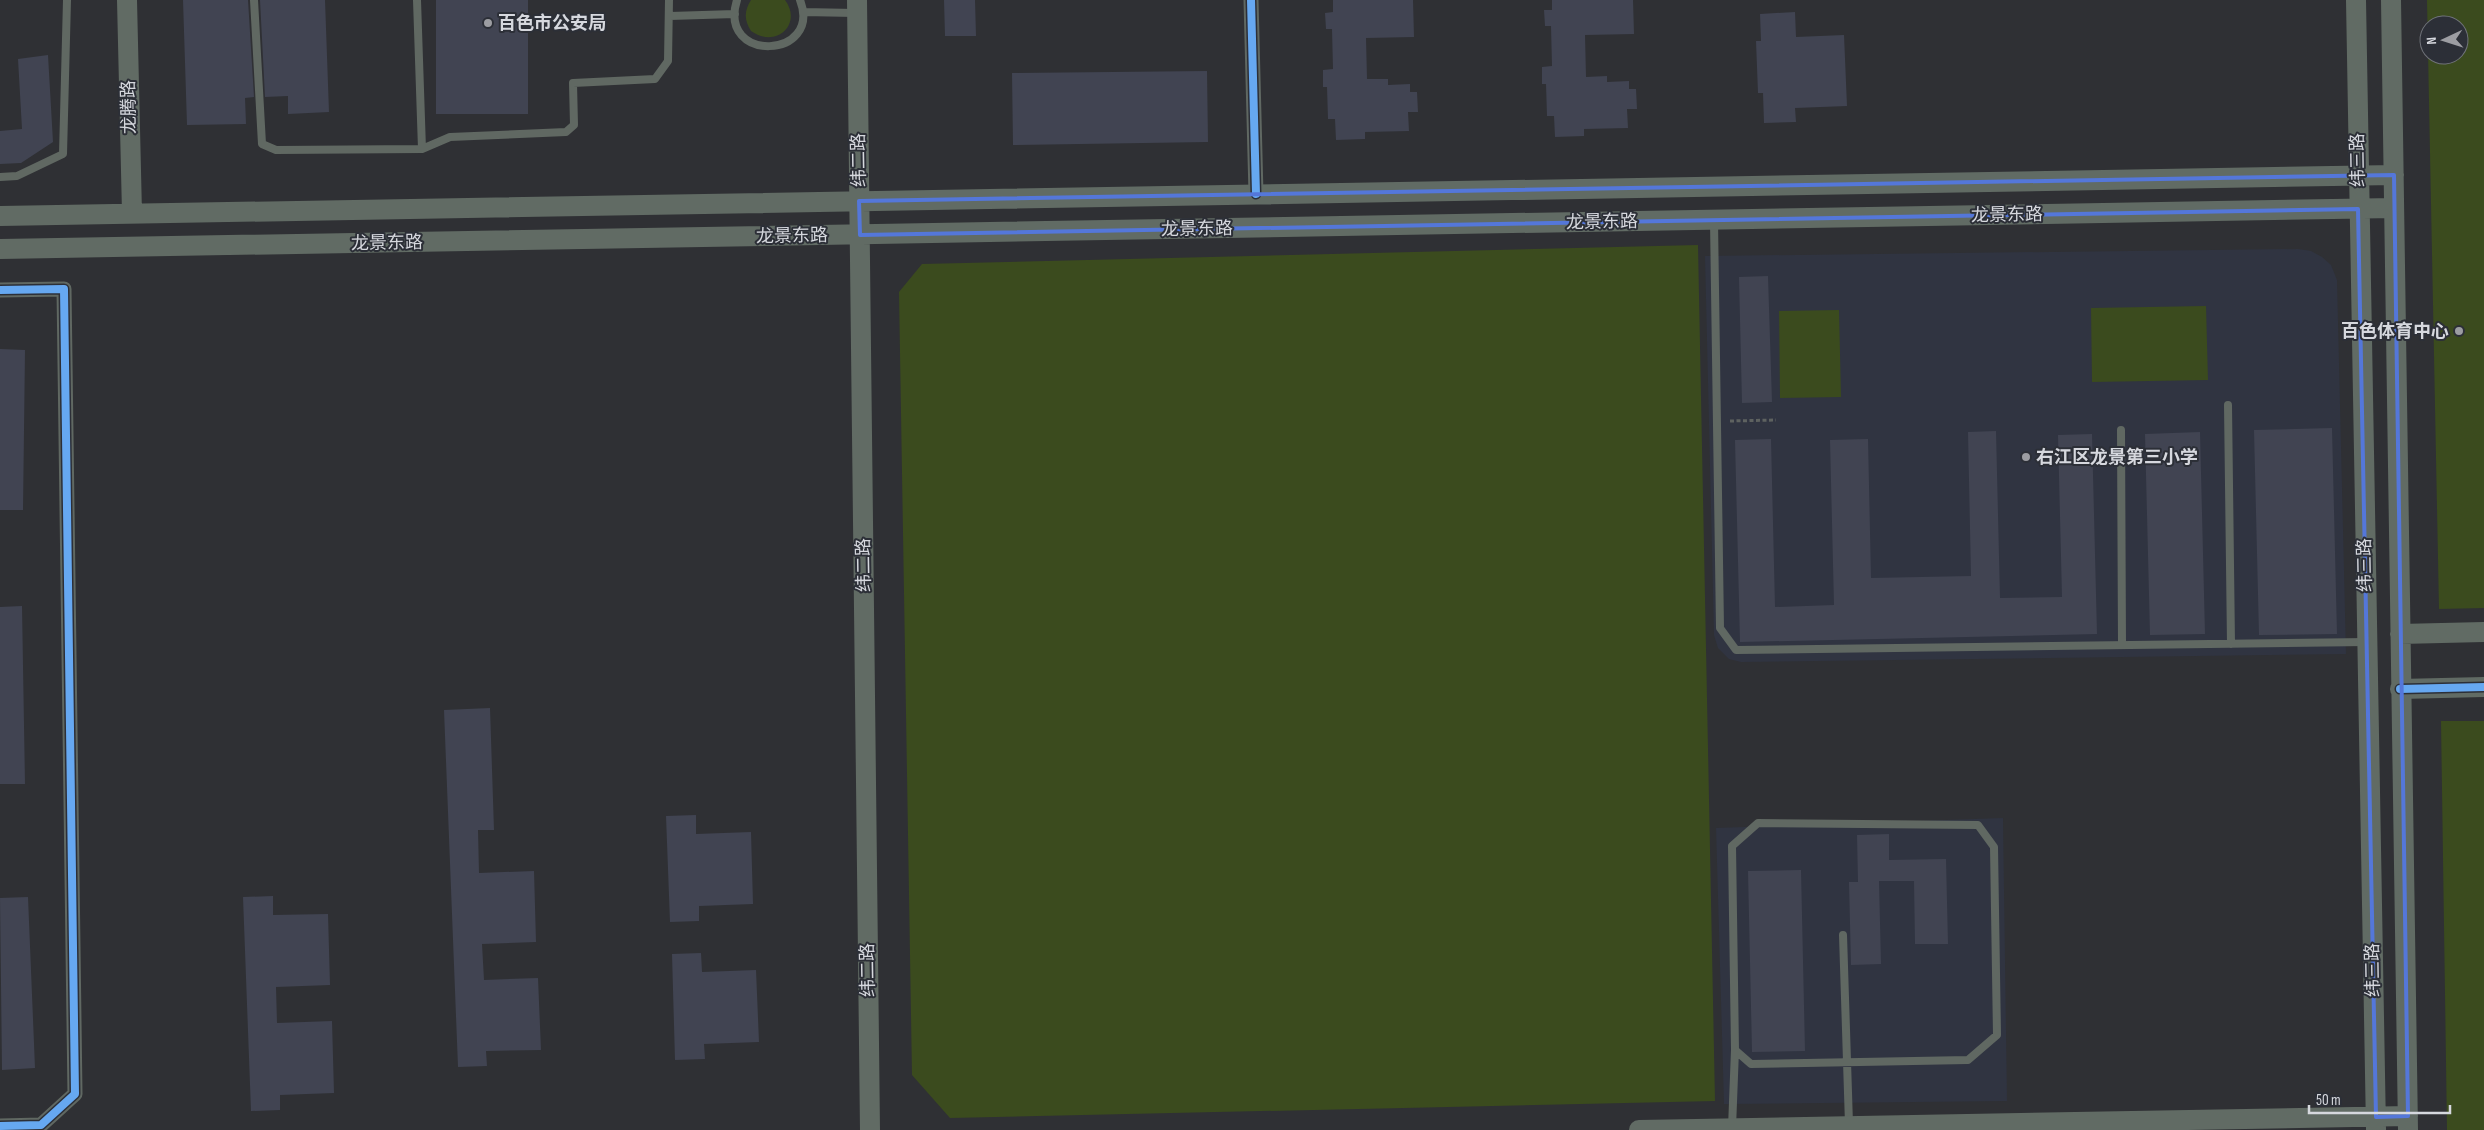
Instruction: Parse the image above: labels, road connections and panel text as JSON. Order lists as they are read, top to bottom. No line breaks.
{"streets":{"main road":["龙腾路","纬二路","纬三路","龙景东路"]},"crossings":[["龙腾路","龙景东路"],["纬二路","龙景东路"],["纬三路","龙景东路"]],"places":["百色市公安局","百色体育中心","右江区龙景第三小学"],"scale_bar":"50 m","north":"left"}
